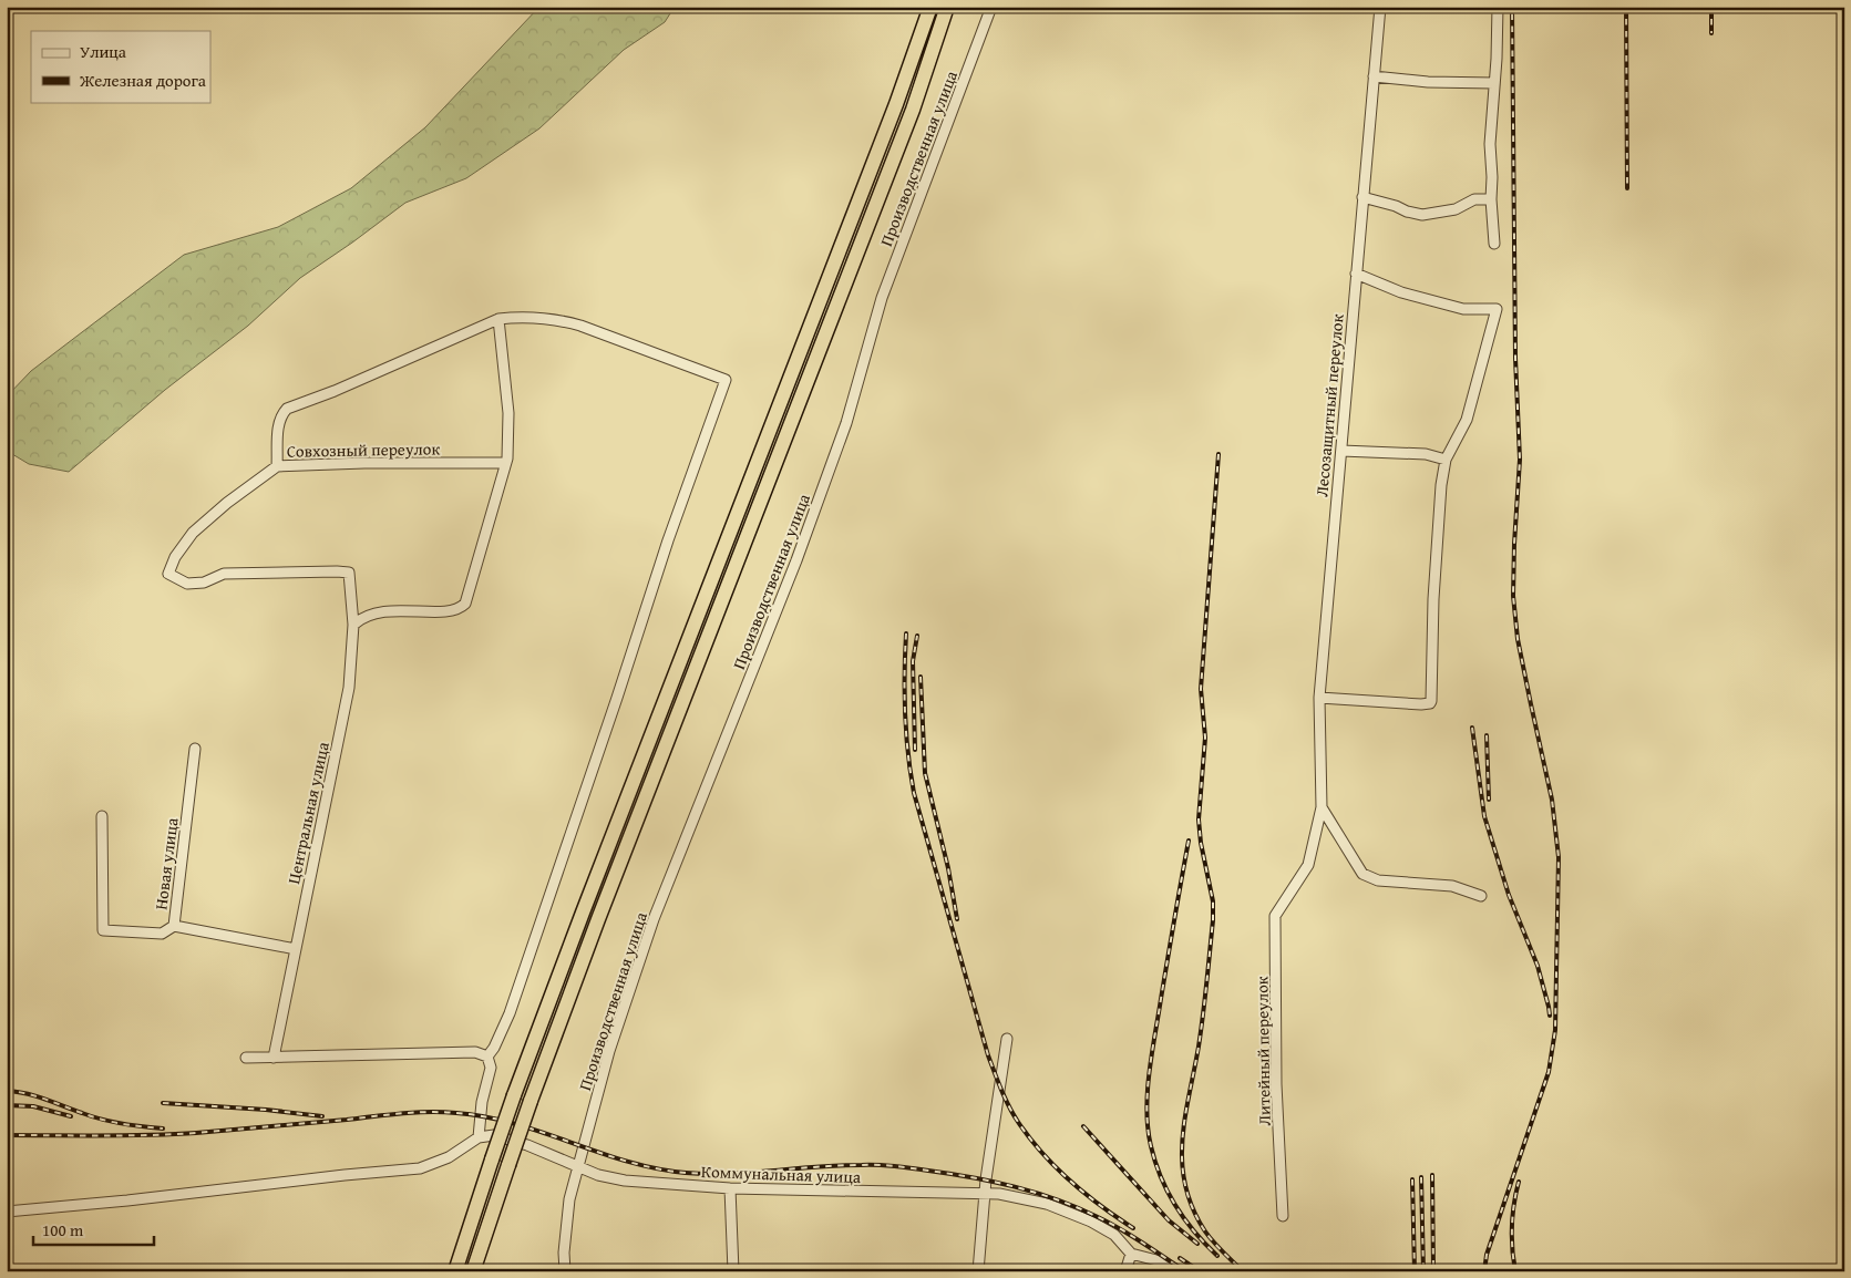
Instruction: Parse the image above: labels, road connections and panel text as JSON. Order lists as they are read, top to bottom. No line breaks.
{"streets":{"street":["Производственная улица","Лесозащитный переулок","Совхозный переулок","Центральная улица","Новая улица","Литейный переулок","Коммунальная улица"]},"crossings":[["Производственная улица","Коммунальная улица"],["Лесозащитный переулок","Литейный переулок"],["Совхозный переулок","Центральная улица"],["Центральная улица","Новая улица"]],"legend":["Улица","Железная дорога"],"scale_bar":"100 m"}
